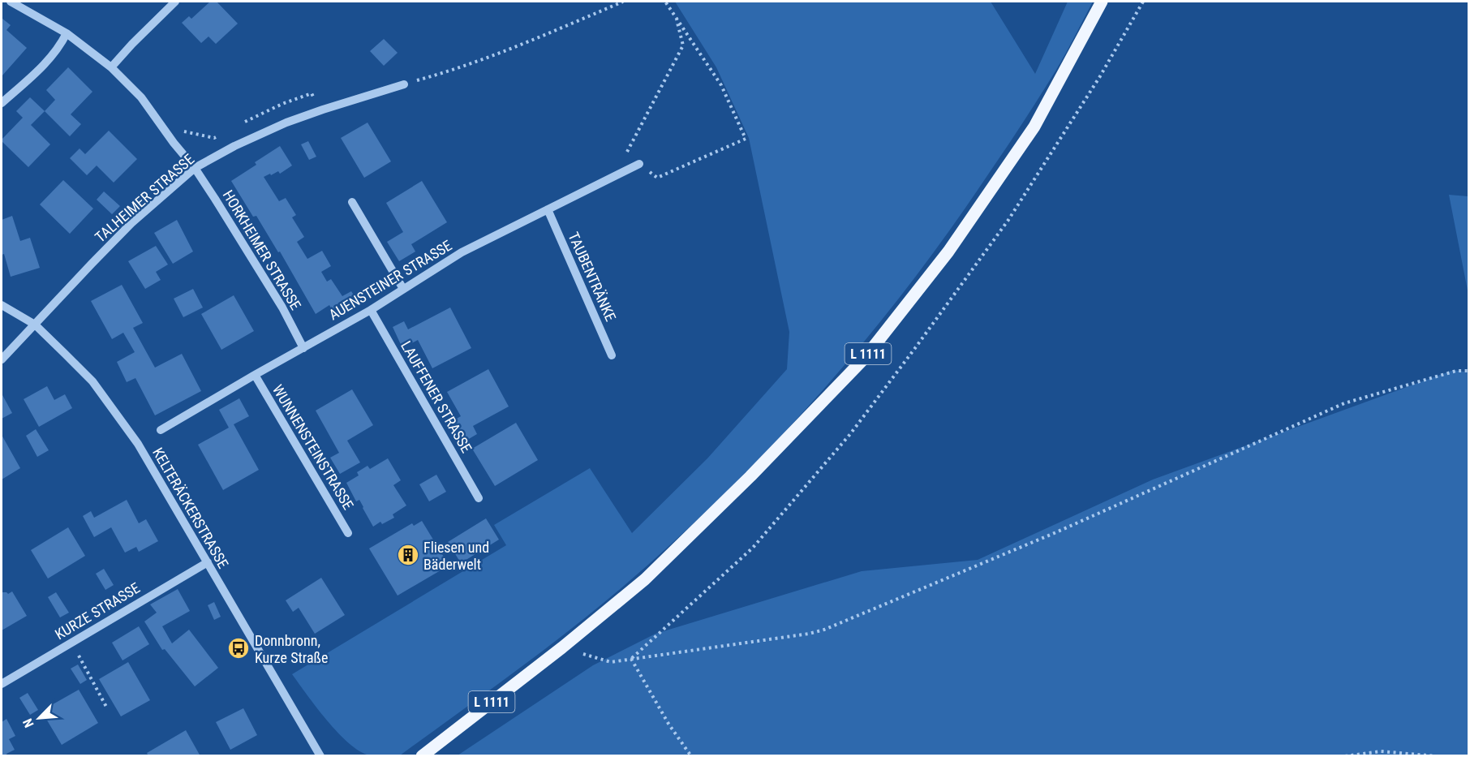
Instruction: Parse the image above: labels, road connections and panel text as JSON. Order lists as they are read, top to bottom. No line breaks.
{"streets":{"main road":["L 1111"],"street":["TALHEIMER STRASSE","HORKHEIMER STRASSE","TAUBENTRÄNKE","AUENSTEINER STRASSE","LAUFFENER STRASSE","WUNNENSTEINSTRASSE","KELTERÄCKERSTRASSE","KURZE STRASSE"]},"crossings":[["TALHEIMER STRASSE","HORKHEIMER STRASSE"],["TALHEIMER STRASSE","KELTERÄCKERSTRASSE"],["HORKHEIMER STRASSE","AUENSTEINER STRASSE"],["TAUBENTRÄNKE","AUENSTEINER STRASSE"],["AUENSTEINER STRASSE","LAUFFENER STRASSE"],["AUENSTEINER STRASSE","WUNNENSTEINSTRASSE"],["KELTERÄCKERSTRASSE","KURZE STRASSE"]],"places":{"building":["Fliesen und Bäderwelt"],"bus stop":["Donnbronn, Kurze Straße"]},"north":"bottom left"}
